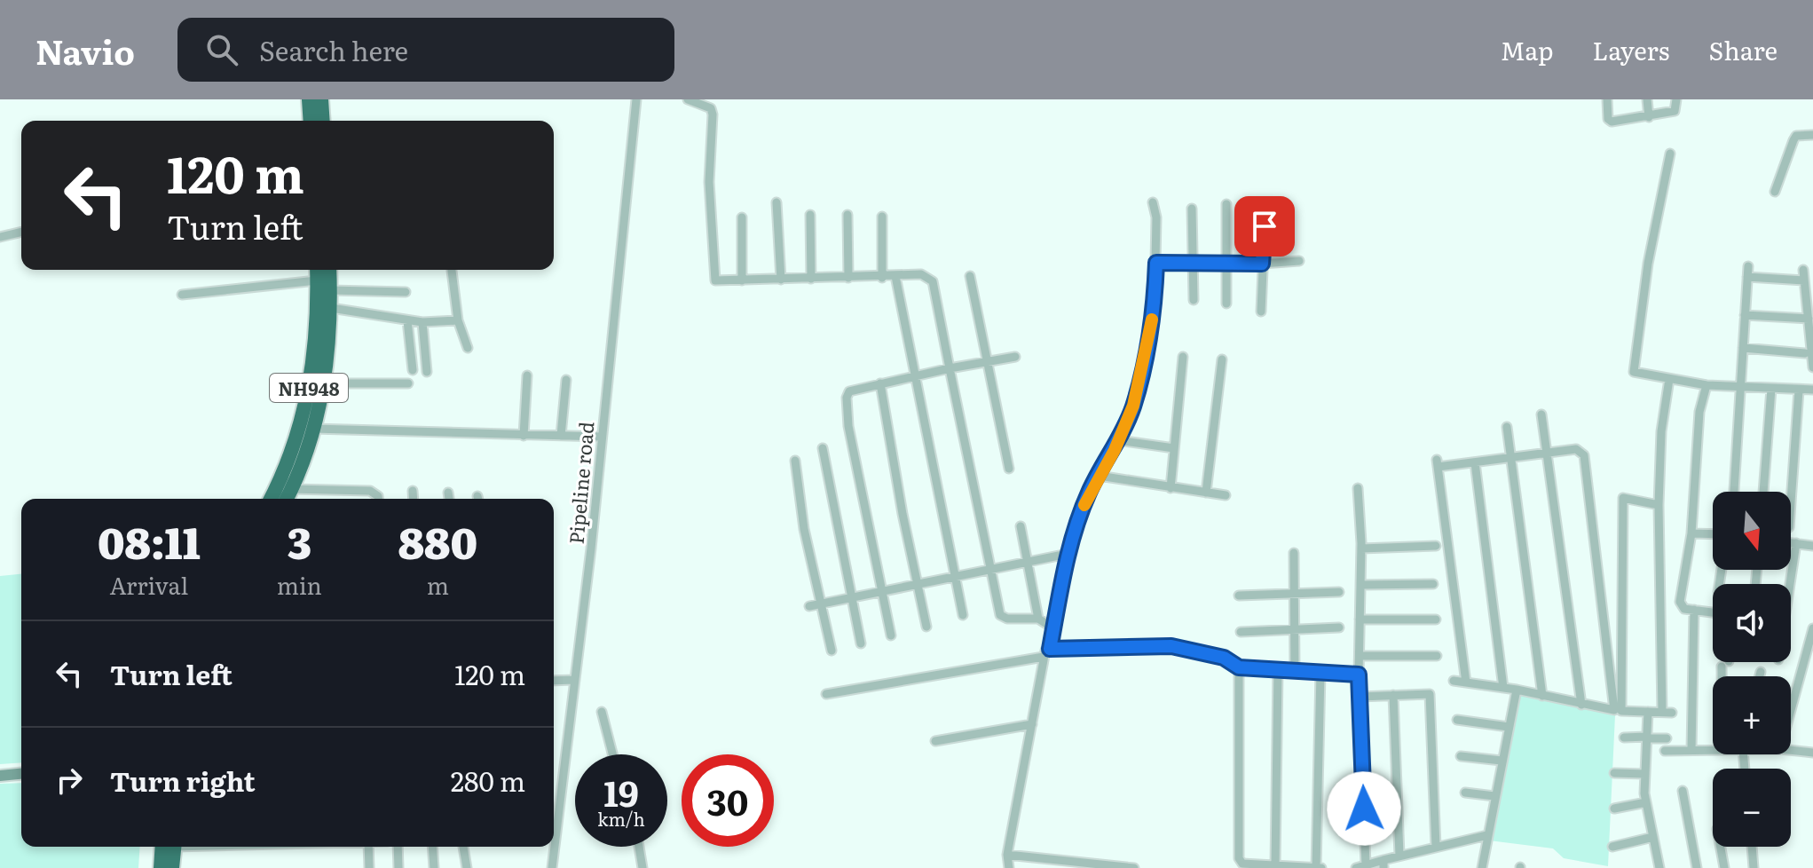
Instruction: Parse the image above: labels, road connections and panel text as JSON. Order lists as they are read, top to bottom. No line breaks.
{"streets":{"highway":["NH948"],"street":["Pipeline road"]},"north":"bottom","page":{"header":"Navio","search":"Search here","nav":["Map","Layers","Share"],"turn":["120 m","Turn left"],"map_buttons":["+","−"],"eta":["08:11","Arrival","3","min","880","m"],"list":[{"name":"Turn left","value":"120 m"},{"name":"Turn right","value":"280 m"}],"speed":"19 km/h","limit":"30"}}
